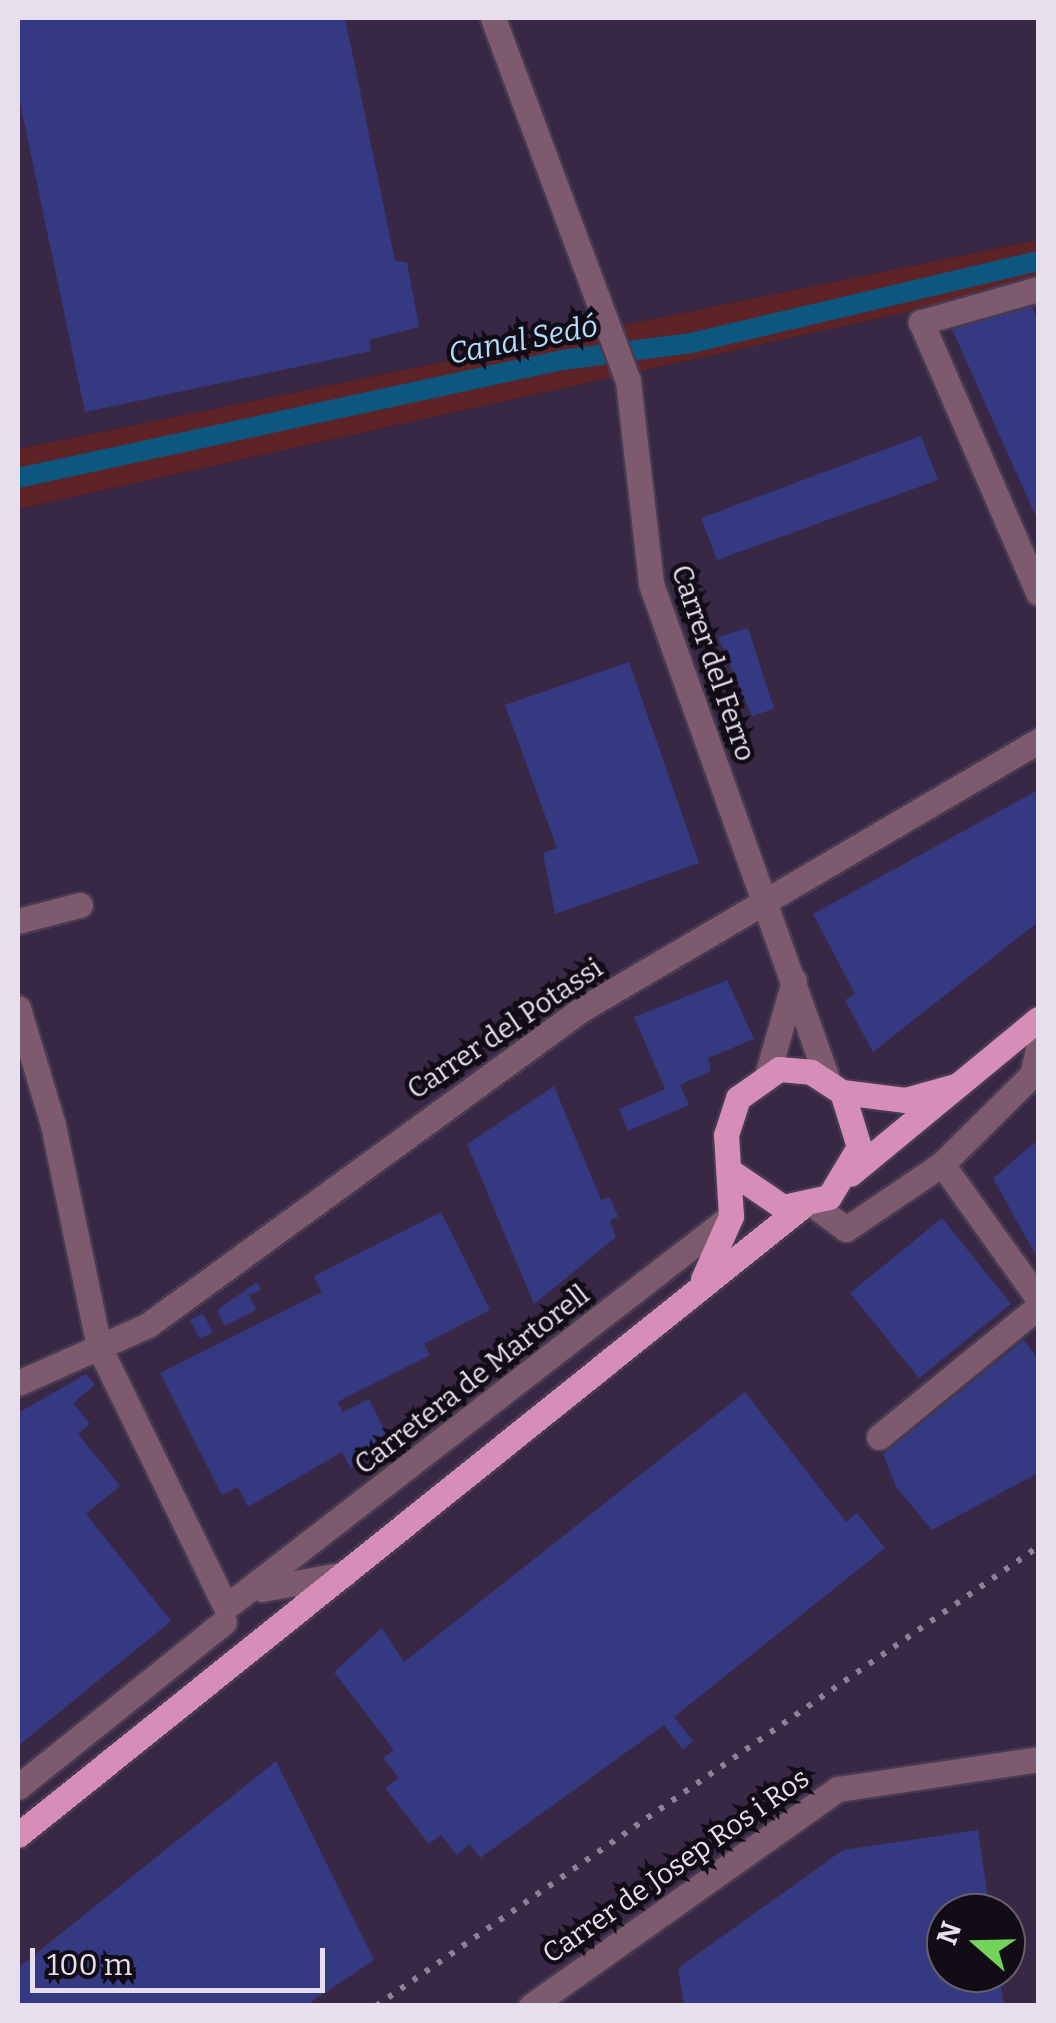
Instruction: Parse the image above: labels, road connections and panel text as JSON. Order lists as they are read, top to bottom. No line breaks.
{"streets":{"main road":["Carretera de Martorell"],"street":["Carrer del Ferro","Carrer del Potassi","Carrer de Josep Ros i Ros"]},"crossings":[["Carrer del Ferro","Carrer del Potassi"],["Carrer del Ferro","Carretera de Martorell"]],"water":["Canal Sedó"],"scale_bar":"100 m","north":"left"}
